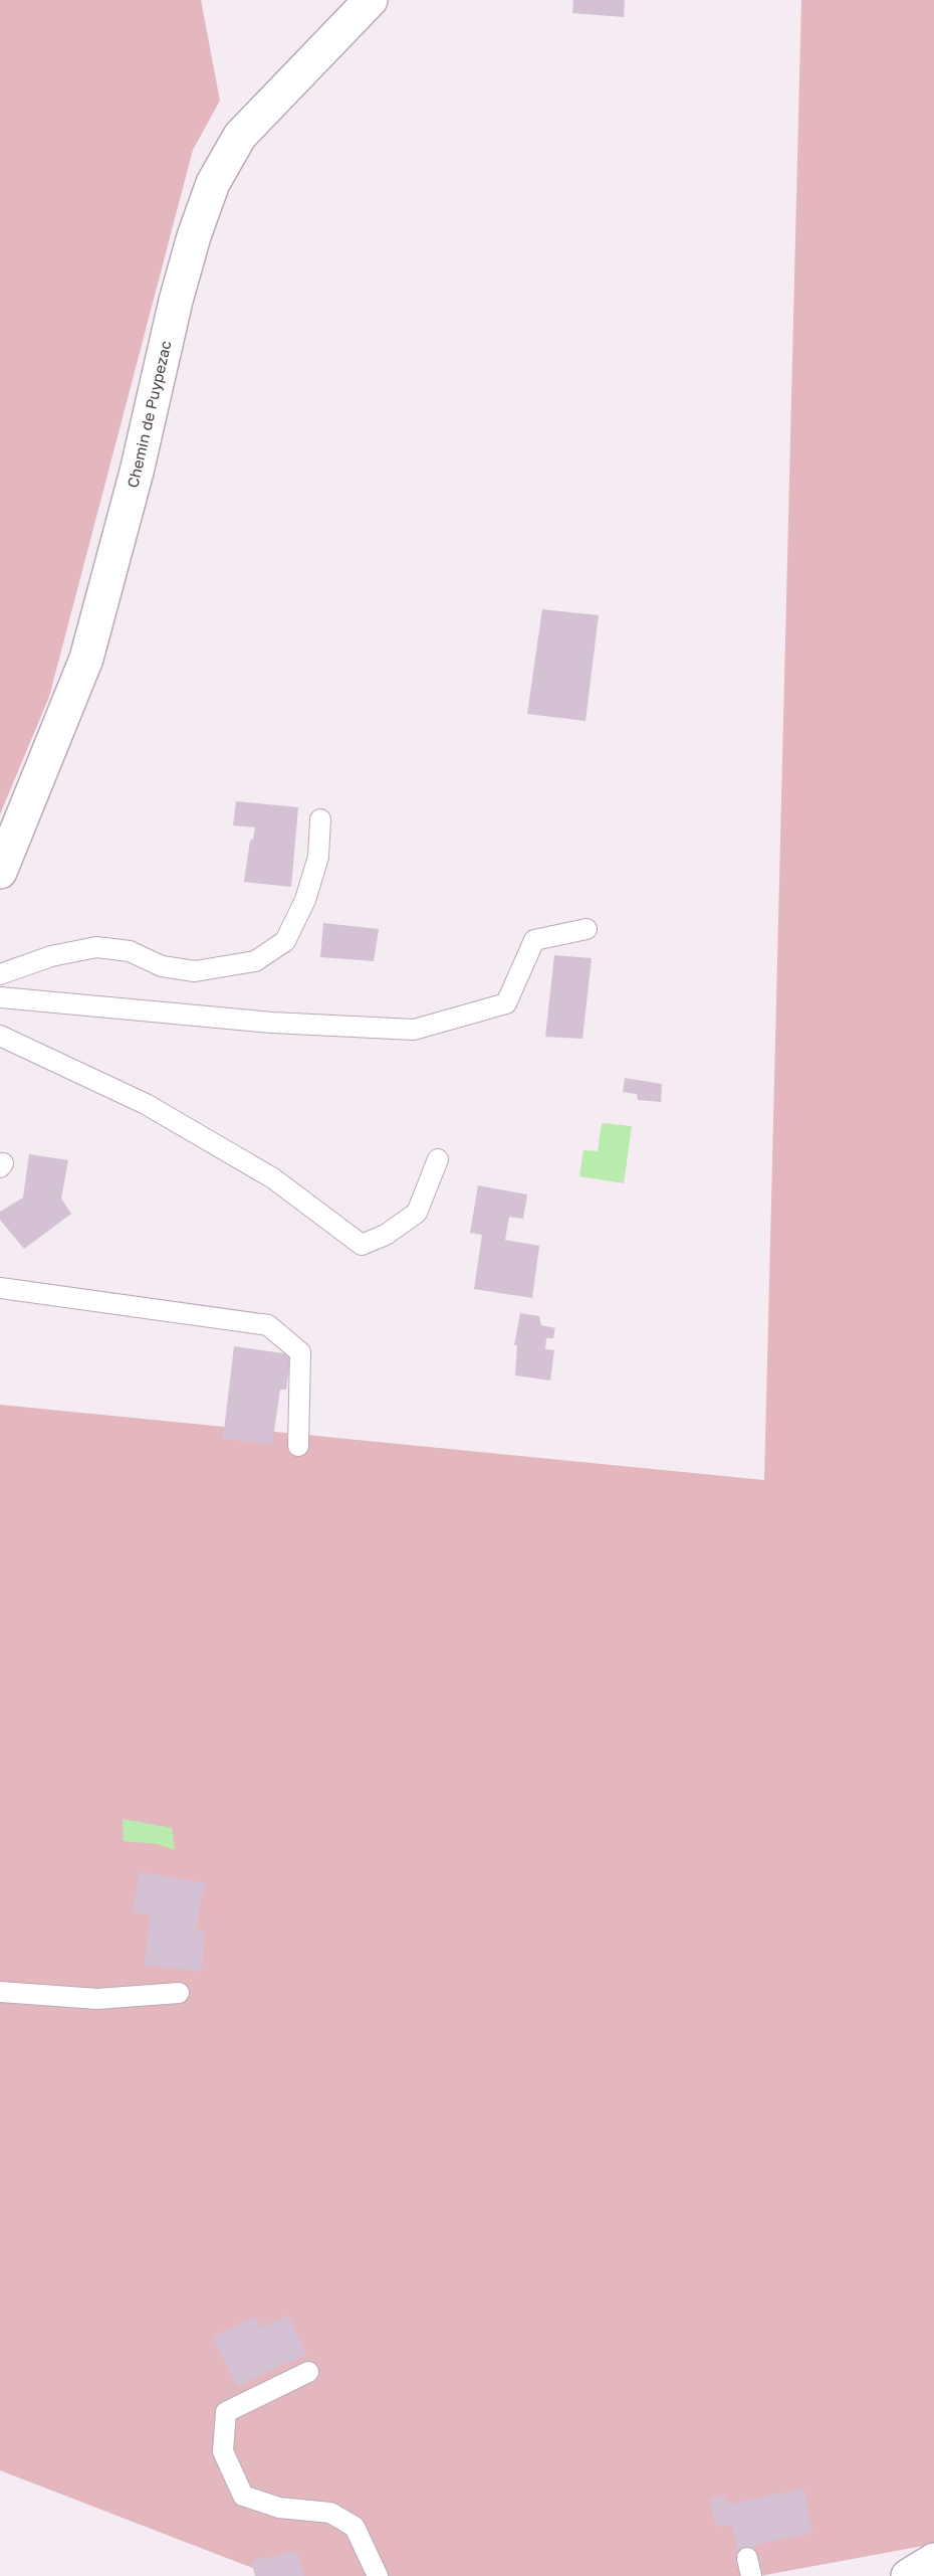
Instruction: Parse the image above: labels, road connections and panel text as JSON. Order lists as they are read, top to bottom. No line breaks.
{"streets":{"street":["Chemin de Puypezac"]}}
